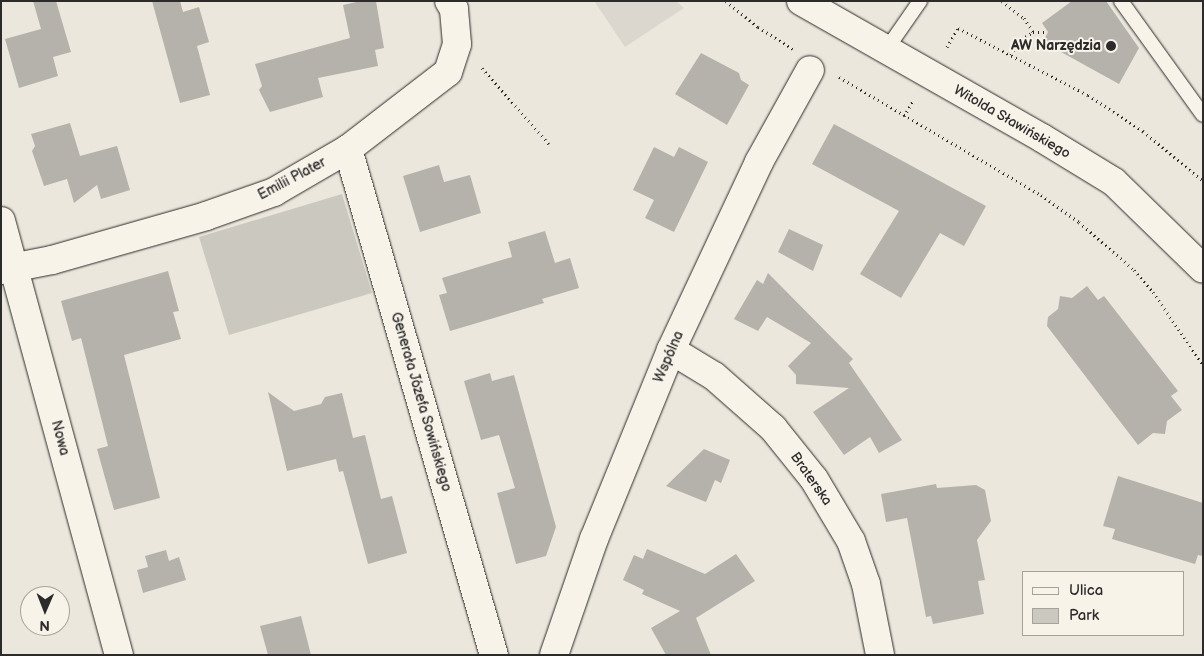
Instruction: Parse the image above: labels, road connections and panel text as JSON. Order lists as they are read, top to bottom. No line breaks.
{"streets":{"street":["Witolda Sławińskiego","Emilii Plater","Wspólna","Generała Józefa Sowińskiego","Nowa","Braterska"]},"crossings":[["Emilii Plater","Generała Józefa Sowińskiego"],["Emilii Plater","Nowa"],["Wspólna","Braterska"]],"places":["AW Narzędzia"],"legend":["Ulica","Park"],"north":"bottom"}
